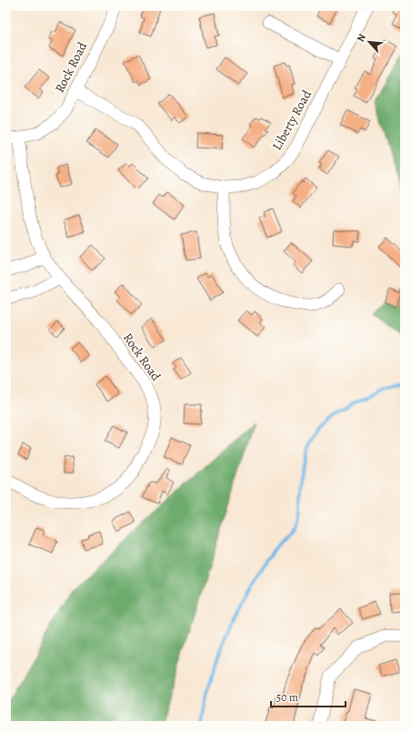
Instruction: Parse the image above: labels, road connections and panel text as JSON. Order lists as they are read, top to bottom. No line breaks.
{"streets":{"street":["Rock Road","Liberty Road"]},"crossings":[["Rock Road","Liberty Road"]],"scale_bar":"50 m","north":"top left"}
